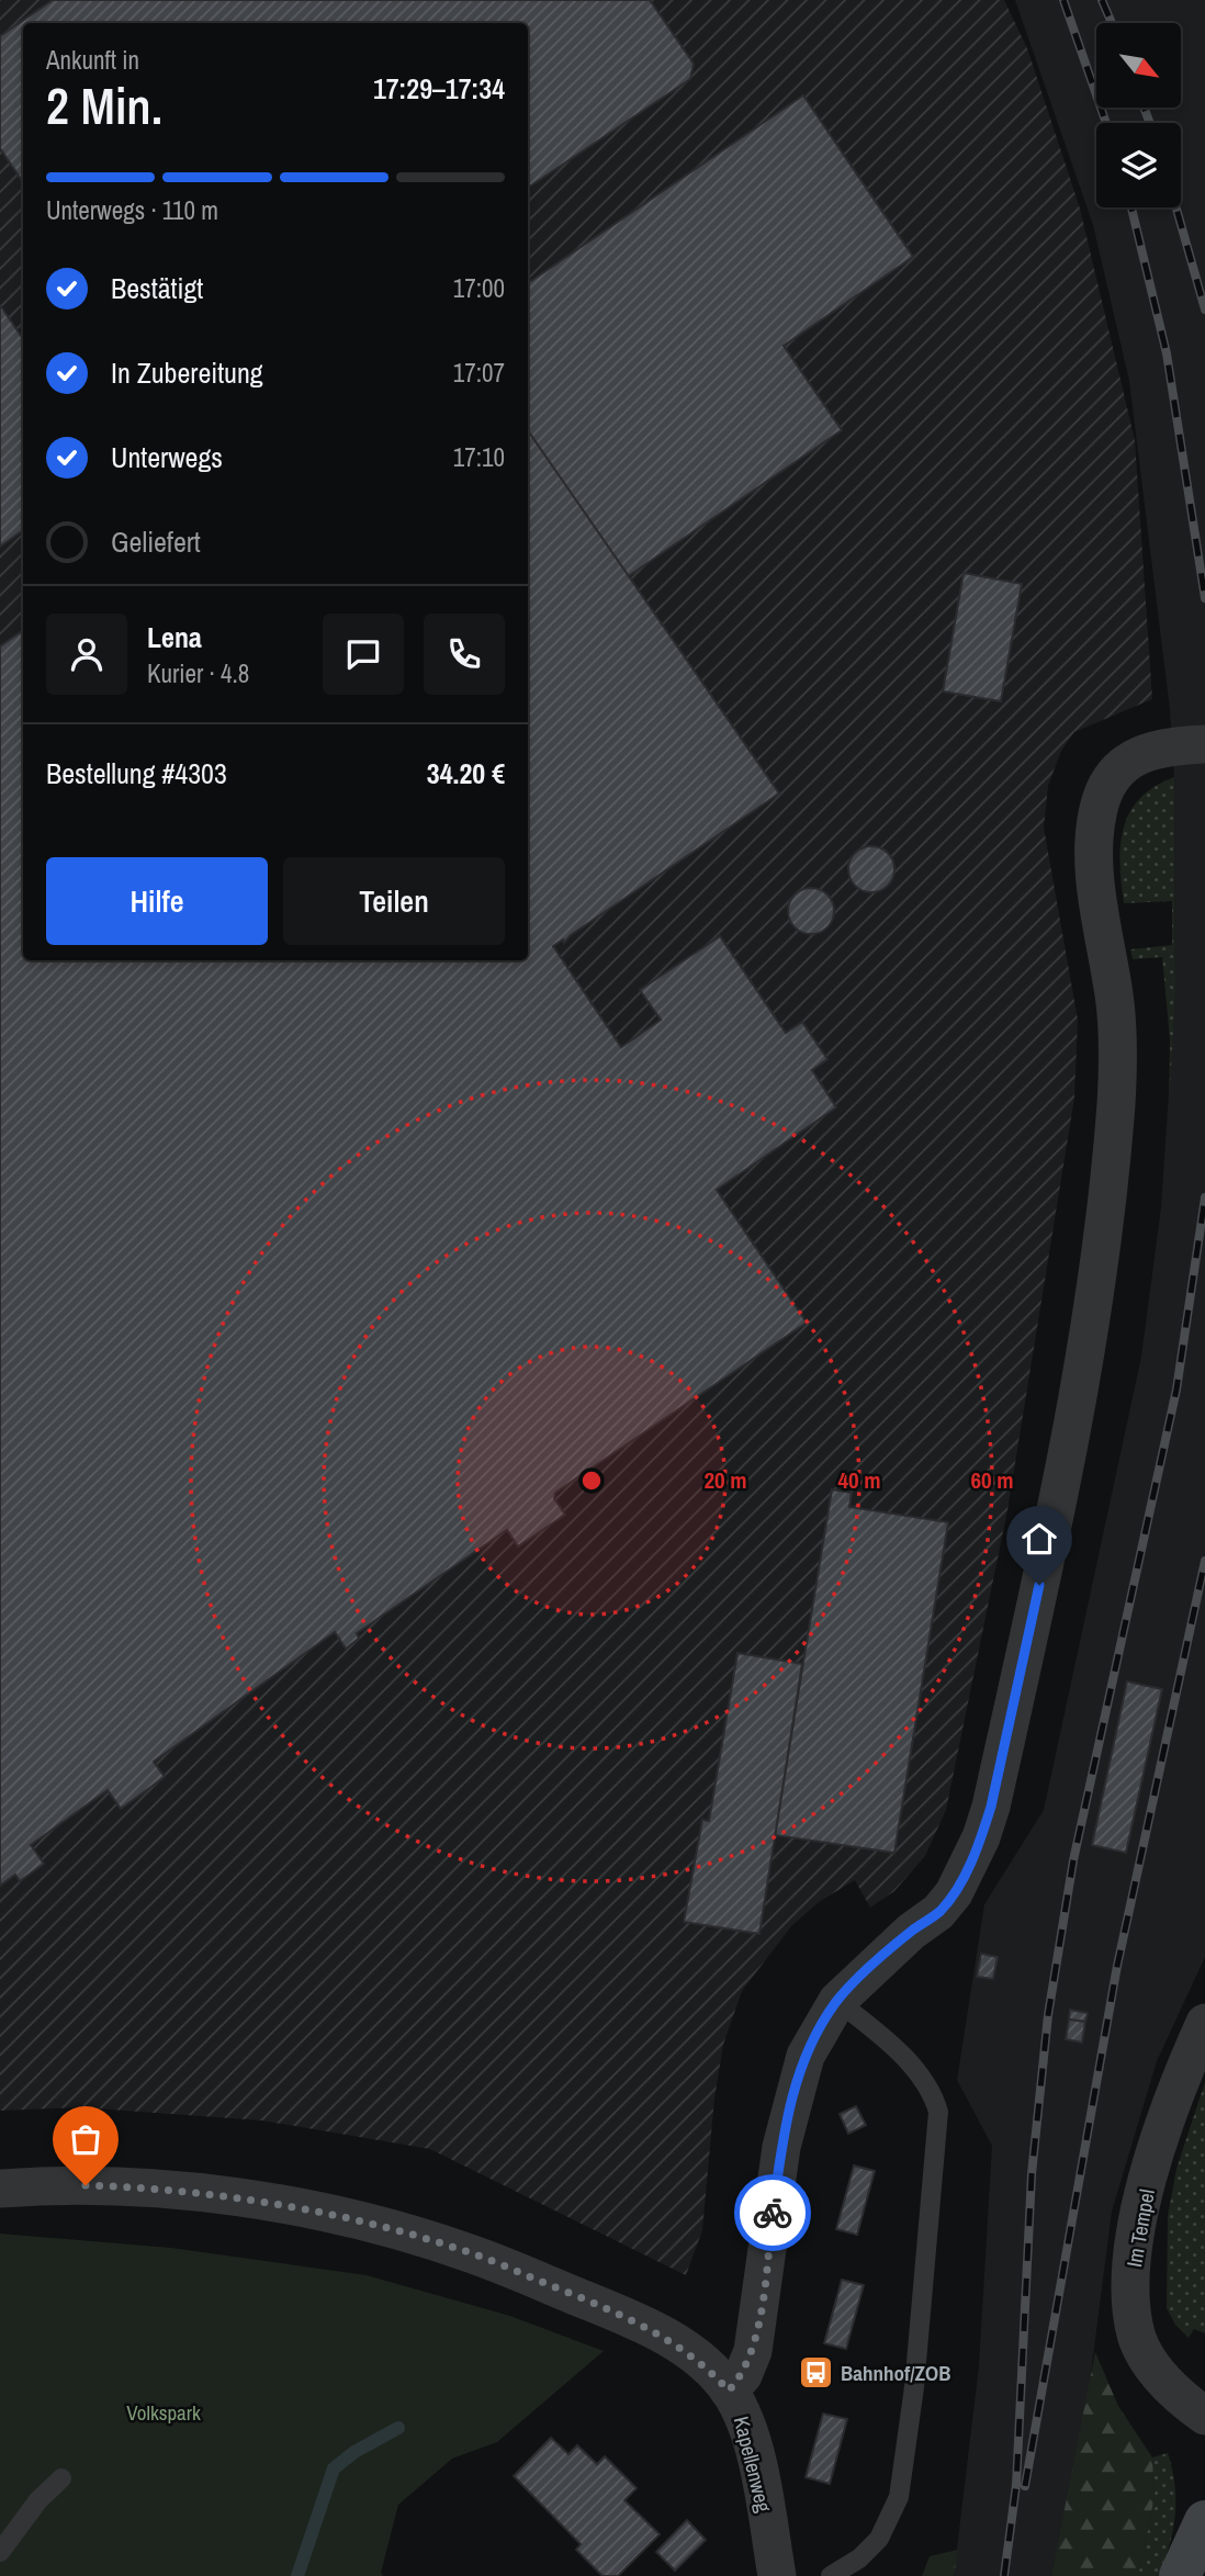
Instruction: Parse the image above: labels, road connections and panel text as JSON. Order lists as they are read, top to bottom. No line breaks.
{"streets":{"street":["Im Tempel","Kapellenweg"]},"parks":["Volkspark"],"places":{"bus stop":["Bahnhof/ZOB"]},"north":"bottom right","page":{"heading":["2 Min.","Ankunft in","17:29–17:34"],"panel":["Lena","Kurier · 4.8","Bestellung #4303","34.20 €"],"bar":"Unterwegs · 110 m","list":[["Bestätigt","17:00"],["In Zubereitung","17:07"],["Unterwegs","17:10"],"Geliefert"],"buttons":["Hilfe","Teilen"]},"rings":["20 m","40 m","60 m"]}
